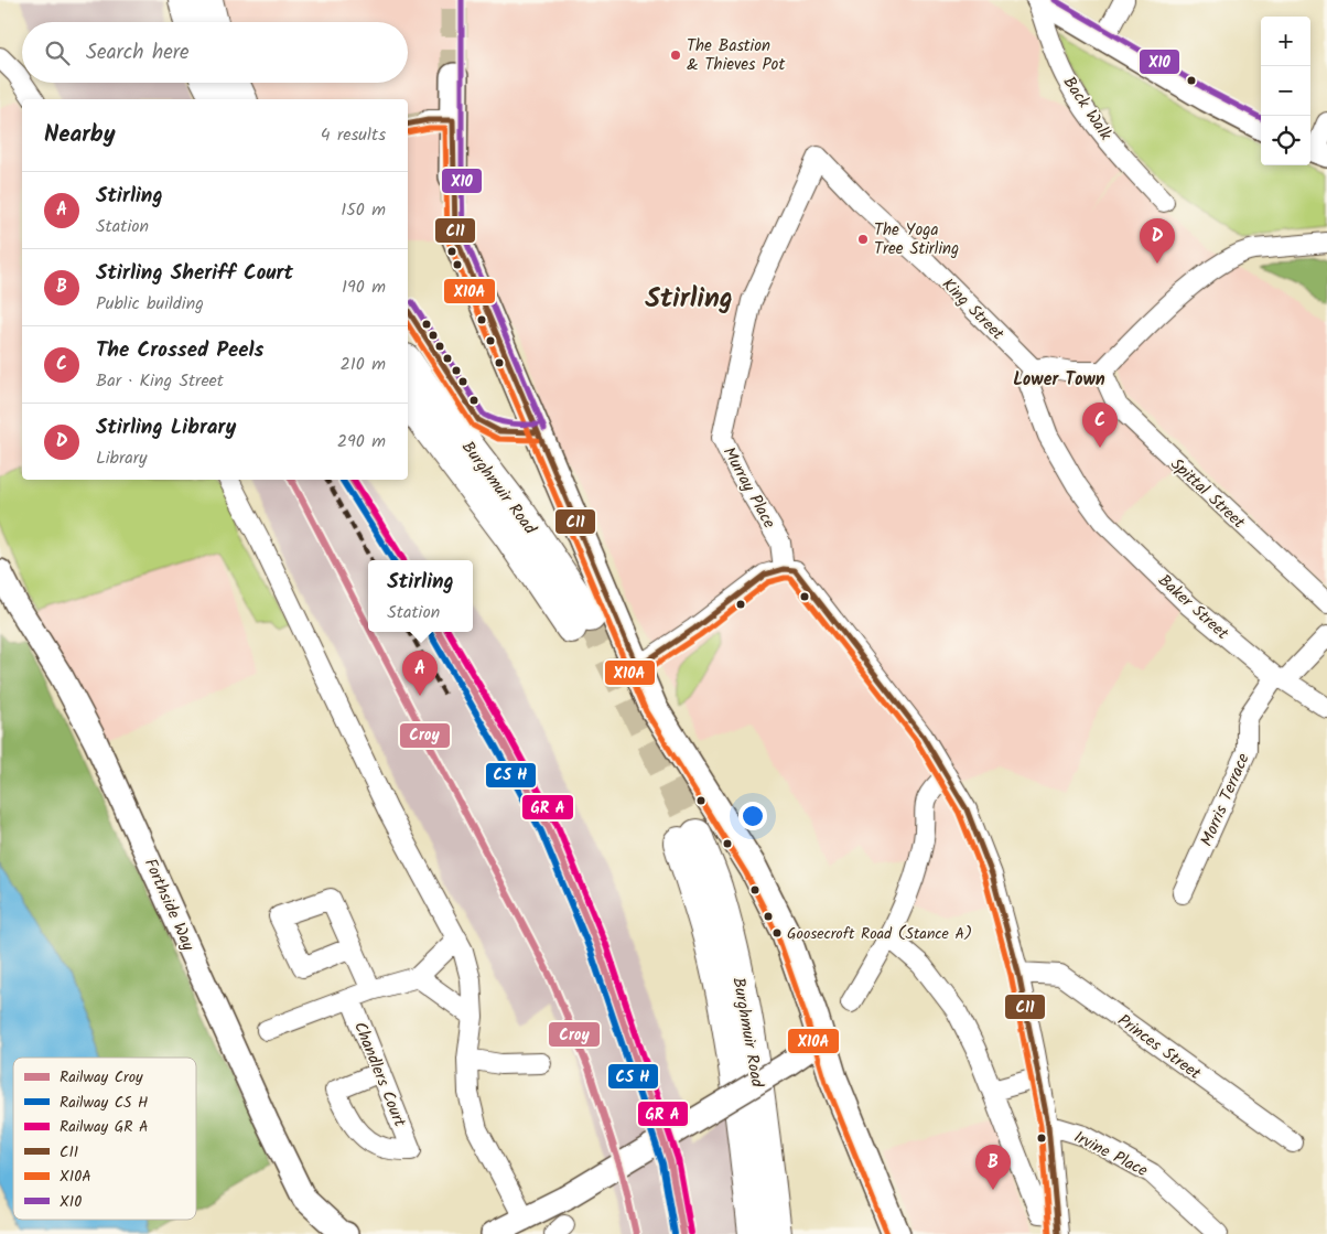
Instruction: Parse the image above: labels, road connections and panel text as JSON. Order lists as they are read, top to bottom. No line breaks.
{"streets":{"main road":["Burghmuir Road"],"street":["Back Walk","King Street","Murray Place","Spittal Street","Baker Street","Morris Terrace","Forthside Way","Princes Street","Chandlers Court","Irvine Place"]},"crossings":[["King Street","Murray Place"],["King Street","Baker Street"],["Baker Street","Morris Terrace"]],"districts":["Stirling","Lower Town"],"places":["The Bastion & Thieves Pot","The Yoga Tree Stirling","Goosecroft Road (Stance A)"],"lines":["transit line X10","transit line C11","transit line X10A","rail line Croy"],"legend":["Railway Croy","Railway CS H","Railway GR A","C11","X10A","X10"],"page":{"map_buttons":["+","−"],"search":"Search here","heading":["Nearby","4 results"],"list":[{"mark":"A","name":"Stirling","note":"Station","value":"150 m"},{"mark":"B","name":"Stirling Sheriff Court","note":"Public building","value":"190 m"},{"mark":"C","name":"The Crossed Peels","note":"Bar · King Street","value":"210 m"},{"mark":"D","name":"Stirling Library","note":"Library","value":"290 m"}],"pins":["D","C","A","B"],"popup":["Stirling","Station"]}}
